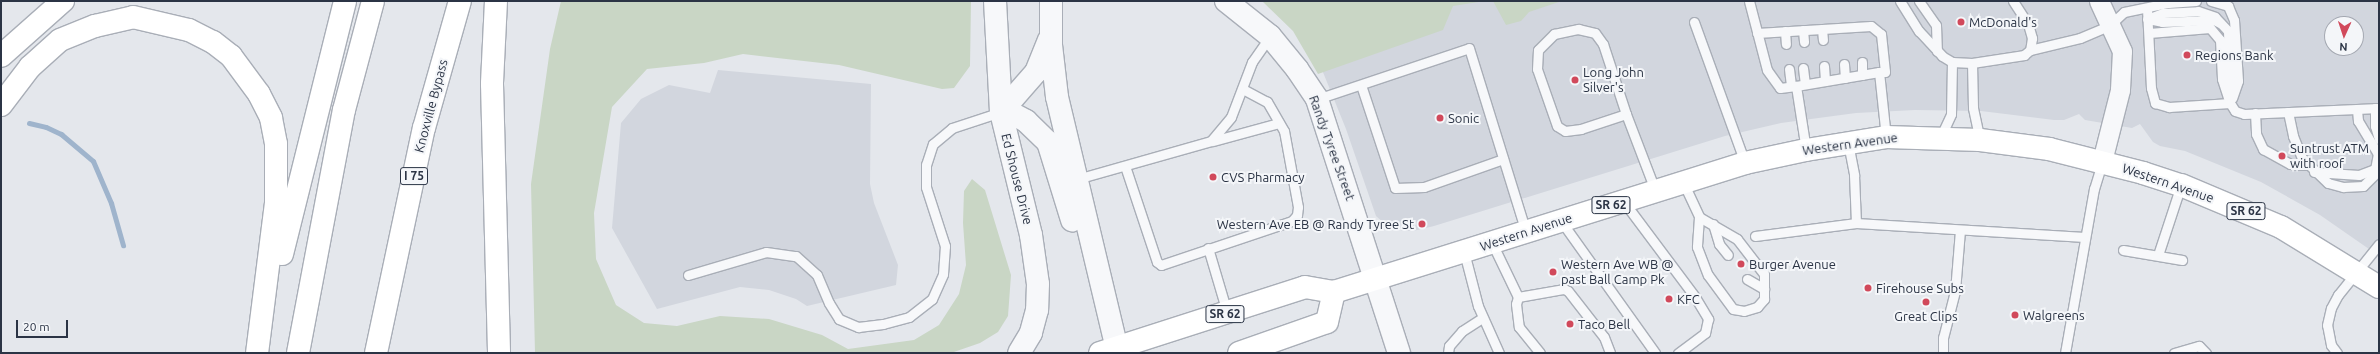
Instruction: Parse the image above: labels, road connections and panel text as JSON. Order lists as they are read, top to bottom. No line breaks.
{"streets":{"main road":["Knoxville Bypass","Western Avenue","I 75","SR 62"],"street":["Randy Tyree Street","Ed Shouse Drive"]},"crossings":[["Western Avenue","Randy Tyree Street"]],"places":["McDonald's","Regions Bank","Long John Silver's","Sonic","Suntrust ATM with roof","CVS Pharmacy","Western Ave EB @ Randy Tyree St","Burger Avenue","Western Ave WB @ past Ball Camp Pk","Firehouse Subs","KFC","Great Clips","Walgreens","Taco Bell"],"scale_bar":"20 m","north":"bottom"}
